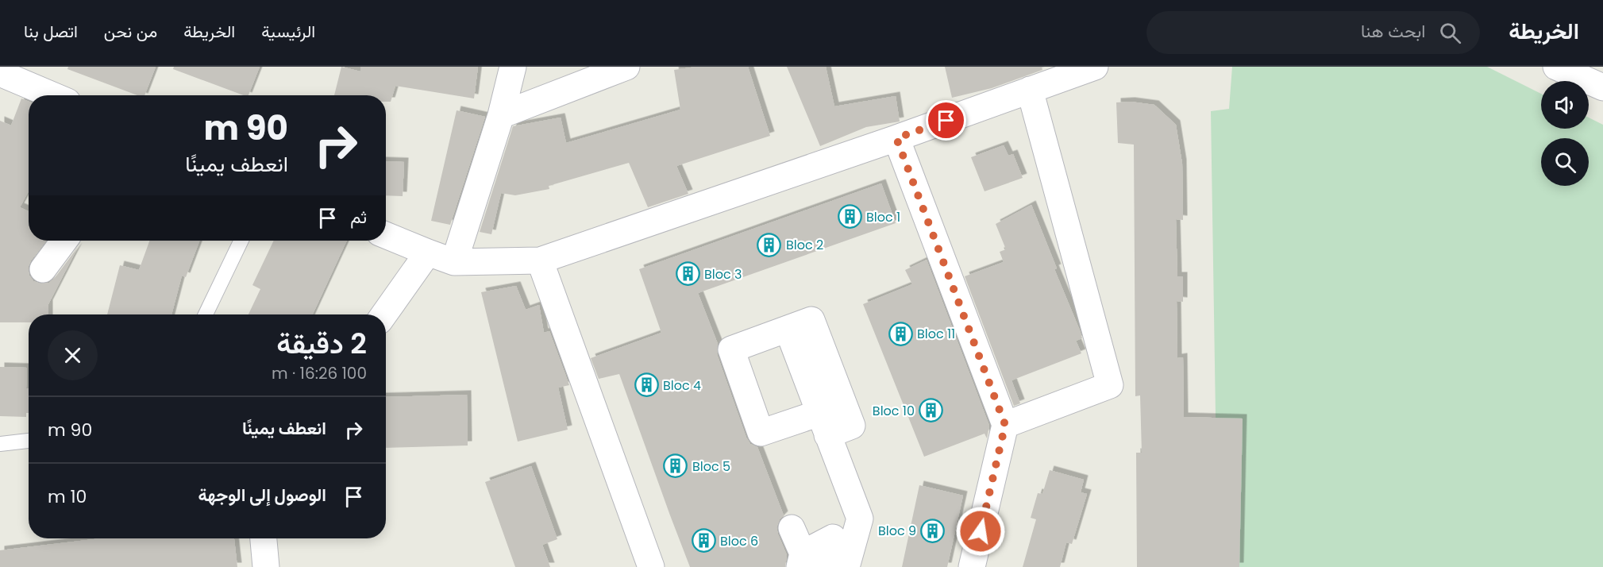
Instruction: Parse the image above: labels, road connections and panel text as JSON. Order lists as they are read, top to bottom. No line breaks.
{"places":{"building":["Bloc 1","Bloc 2","Bloc 3","Bloc 11","Bloc 4","Bloc 10","Bloc 5","Bloc 9","Bloc 6"]},"page":{"header":"الخريطة","search":"ابحث هنا","nav":["الرئيسية","الخريطة","من نحن","اتصل بنا"],"turn":["90 m","انعطف يمينًا"],"then":"ثم","heading":["2 دقيقة","100 m · 16:26"],"list":[{"name":"انعطف يمينًا","value":"90 m"},{"name":"الوصول إلى الوجهة","value":"10 m"}]}}
